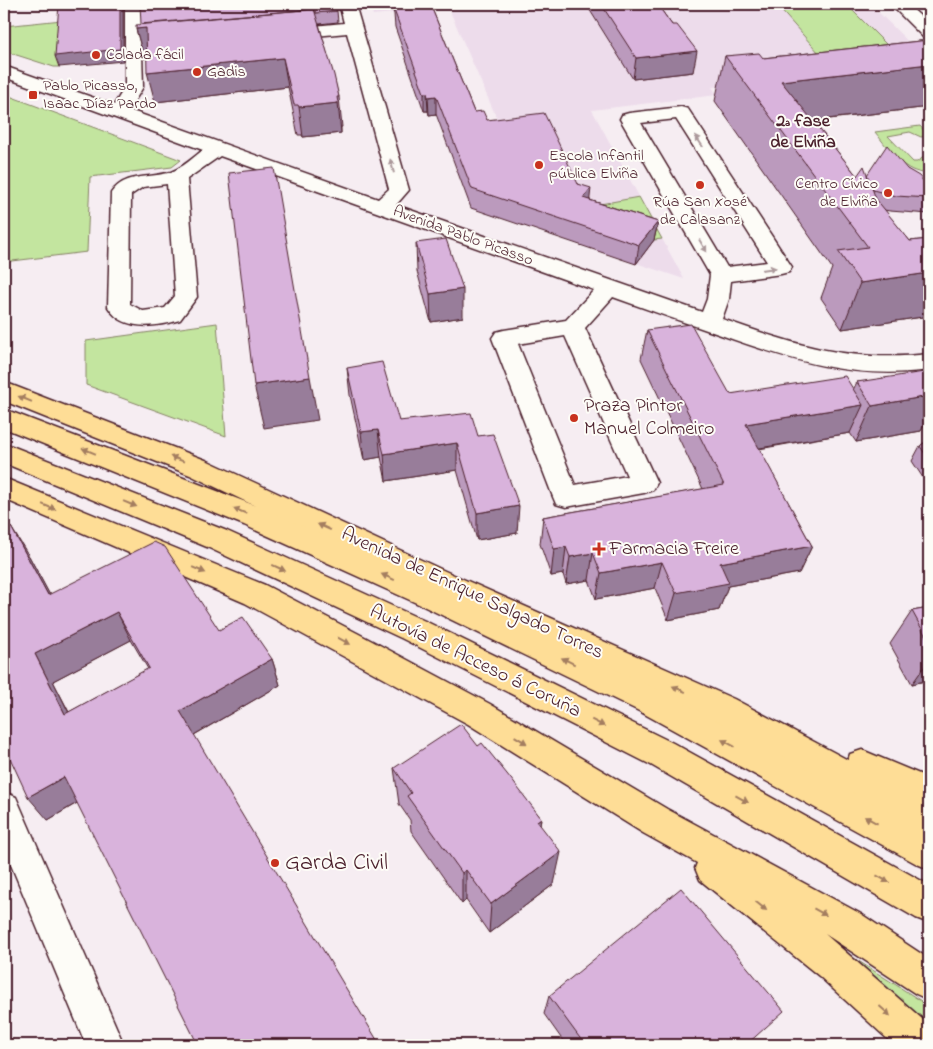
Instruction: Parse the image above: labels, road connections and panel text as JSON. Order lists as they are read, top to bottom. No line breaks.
{"streets":{"main road":["Avenida de Enrique Salgado Torres","Autovía de Acceso á Coruña"],"street":["Avenida Pablo Picasso"]},"districts":["2ª fase de Elviña"],"places":{"other":["Colada fácil","Gadis","Escola Infantil pública Elviña","Rúa San Xosé de Calasanz","Centro Cívico de Elviña","Praza Pintor Manuel Colmeiro","Garda Civil"],"transit":["Pablo Picasso, Isaac Díaz Pardo"],"health":["Farmacia Freire"]}}
